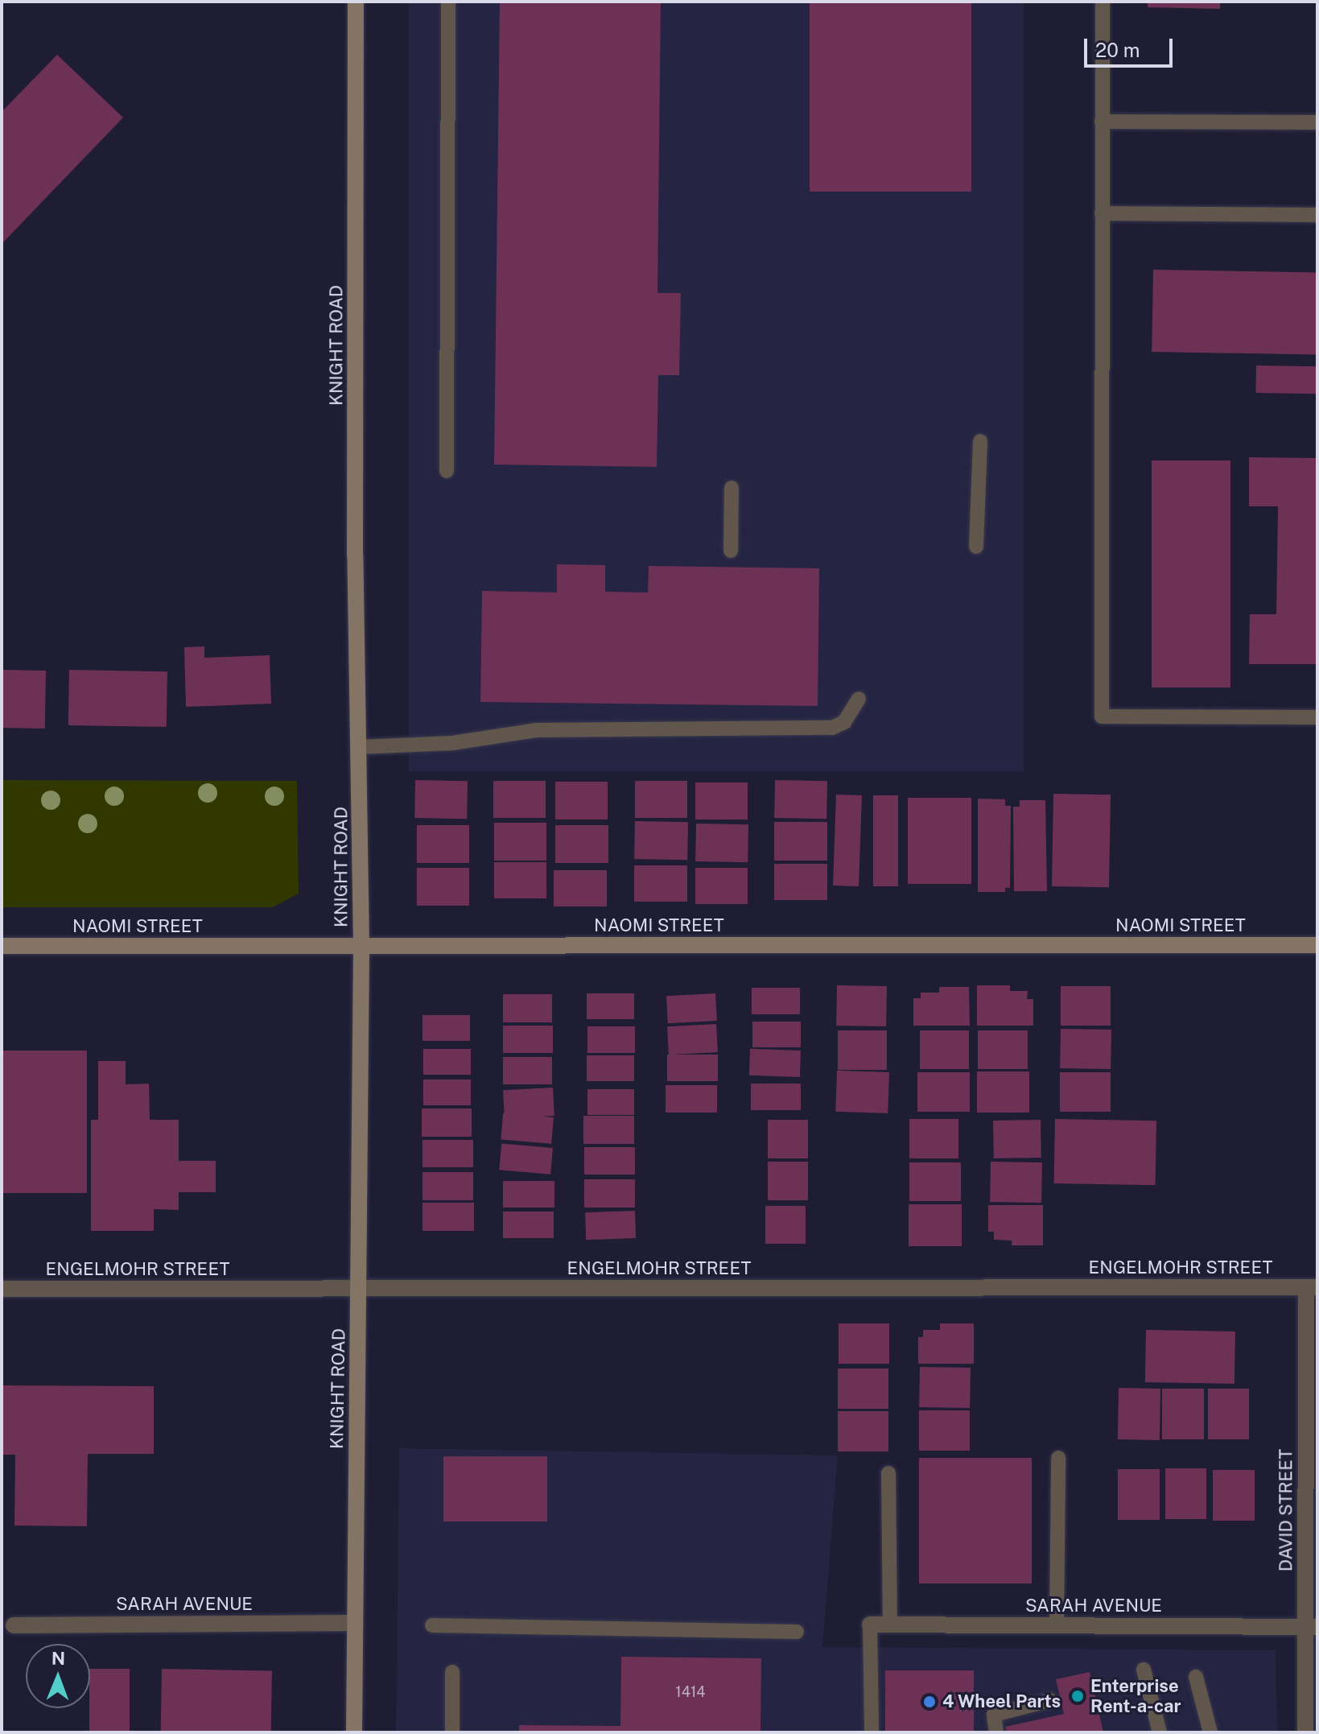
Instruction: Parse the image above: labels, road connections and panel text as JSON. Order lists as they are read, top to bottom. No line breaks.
{"streets":{"street":["KNIGHT ROAD","NAOMI STREET","ENGELMOHR STREET","DAVID STREET","SARAH AVENUE"]},"crossings":[["KNIGHT ROAD","NAOMI STREET"],["KNIGHT ROAD","ENGELMOHR STREET"],["KNIGHT ROAD","SARAH AVENUE"],["ENGELMOHR STREET","DAVID STREET"],["DAVID STREET","SARAH AVENUE"]],"places":["Enterprise Rent-a-car","4 Wheel Parts"],"house_numbers":["1414"],"scale_bar":"20 m","north":"top"}
